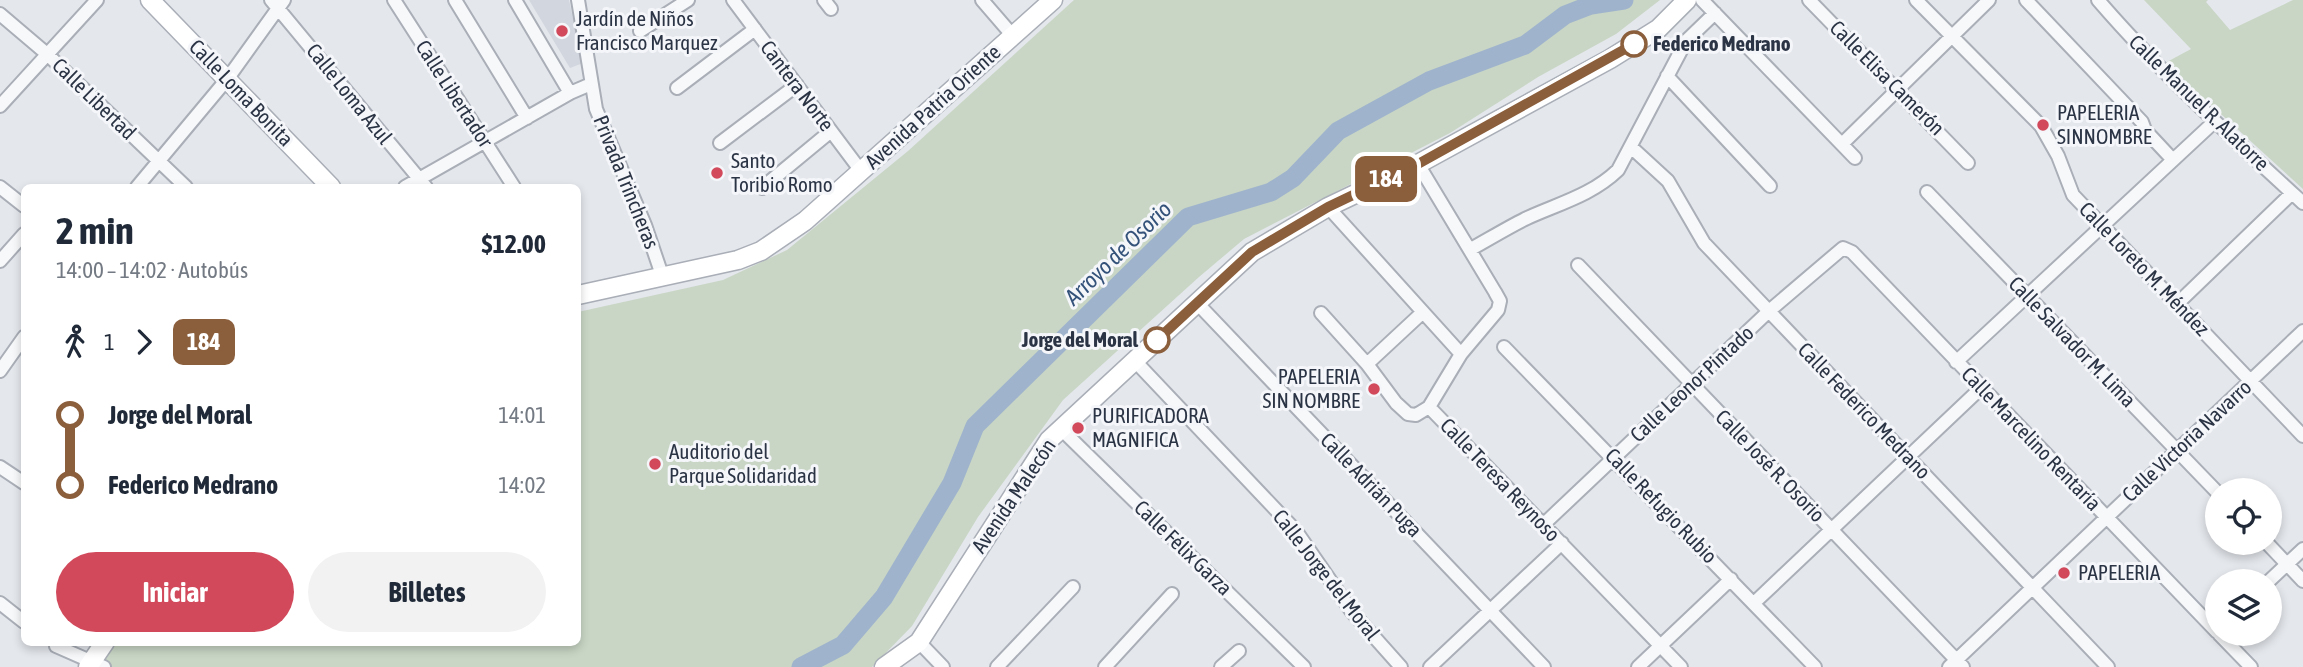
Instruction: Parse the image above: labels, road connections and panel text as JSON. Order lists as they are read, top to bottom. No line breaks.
{"streets":{"street":["Calle Elisa Camerón","Cantera Norte","Calle Loma Bonita","Calle Loma Azul","Calle Libertador","Calle Libertad","Calle Manuel R. Alatorre","Avenida Patria Oriente","Privada Trincheras","Calle Loreto M. Méndez","Calle Salvador M. Lima","Calle Leonor Pintado","Calle Federico Medrano","Calle Marcelino Rentaría","Calle Victoria Navarro","Calle José R. Osorio","Calle Teresa Reynoso","Calle Adrián Puga","Avenida Malecón","Calle Refugio Rubio","Calle Félix Garza","Calle Jorge del Moral"]},"crossings":[["Cantera Norte","Avenida Patria Oriente"],["Avenida Patria Oriente","Privada Trincheras"],["Calle Loreto M. Méndez","Calle Victoria Navarro"],["Calle Salvador M. Lima","Calle Victoria Navarro"],["Calle Leonor Pintado","Calle Federico Medrano"],["Calle Leonor Pintado","Calle Marcelino Rentaría"],["Calle Leonor Pintado","Calle José R. Osorio"],["Calle Leonor Pintado","Calle Teresa Reynoso"],["Calle Leonor Pintado","Calle Refugio Rubio"],["Calle Federico Medrano","Calle Victoria Navarro"],["Calle Marcelino Rentaría","Calle Victoria Navarro"],["Calle Victoria Navarro","Calle José R. Osorio"],["Calle Adrián Puga","Avenida Malecón"],["Avenida Malecón","Calle Félix Garza"],["Avenida Malecón","Calle Jorge del Moral"]],"water":["Arroyo de Osorio"],"places":["Jardín de Niños Francisco Marquez","Federico Medrano","PAPELERIA SINNOMBRE","Santo Toribio Romo","Jorge del Moral","PAPELERIA SIN NOMBRE","PURIFICADORA MAGNIFICA","Auditorio del Parque Solidaridad","PAPELERIA"],"lines":["bus line 184"],"page":{"on_map":"184","heading":["2 min","14:00 – 14:02 · Autobús","$12.00"],"legs":["1","184"],"list":[{"name":"Jorge del Moral","value":"14:01"},{"name":"Federico Medrano","value":"14:02"}],"buttons":["Iniciar","Billetes"]}}
